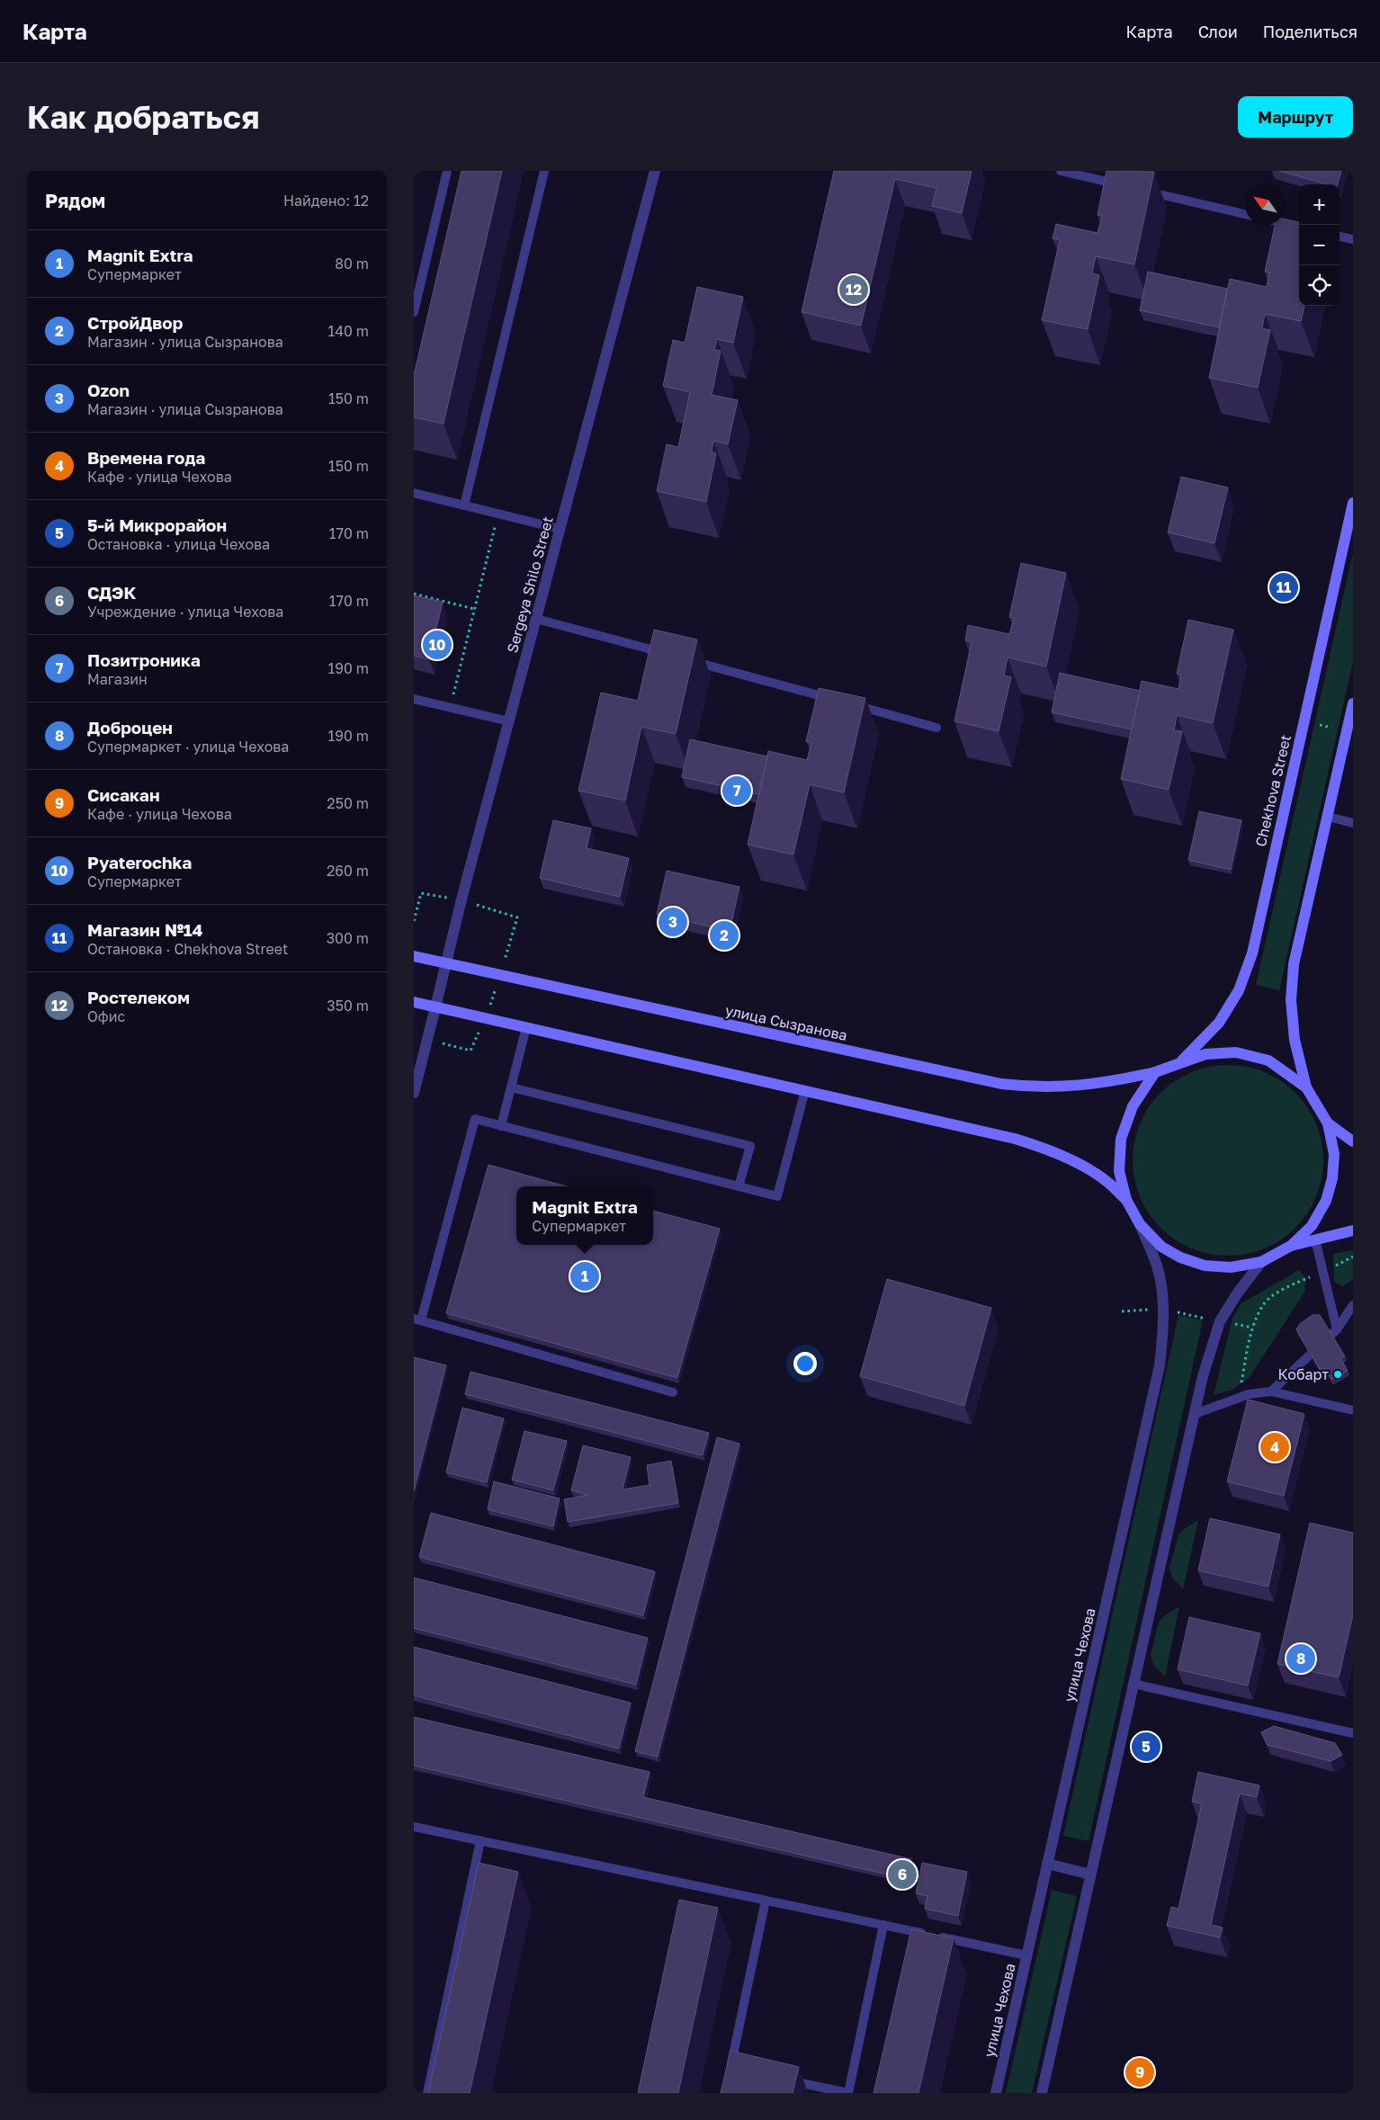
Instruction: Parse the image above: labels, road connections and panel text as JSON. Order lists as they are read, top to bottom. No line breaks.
{"streets":{"main road":["Chekhova Street","улица Сызранова"],"street":["Sergeya Shilo Street","улица Чехова"]},"crossings":[["Sergeya Shilo Street","улица Сызранова"],["Chekhova Street","улица Сызранова"]],"places":["Кобарт"],"north":"top left","page":{"header":"Карта","nav":["Карта","Слои","Поделиться"],"buttons":"Маршрут","title":"Как добраться","heading":["Рядом","Найдено: 12"],"map_buttons":["+","−"],"list":[{"mark":"1","name":"Magnit Extra","note":"Супермаркет","value":"80 m"},{"mark":"2","name":"СтройДвор","note":"Магазин · улица Сызранова","value":"140 m"},{"mark":"3","name":"Ozon","note":"Магазин · улица Сызранова","value":"150 m"},{"mark":"4","name":"Времена года","note":"Кафе · улица Чехова","value":"150 m"},{"mark":"5","name":"5-й Микрорайон","note":"Остановка · улица Чехова","value":"170 m"},{"mark":"6","name":"СДЭК","note":"Учреждение · улица Чехова","value":"170 m"},{"mark":"7","name":"Позитроника","note":"Магазин","value":"190 m"},{"mark":"8","name":"Доброцен","note":"Супермаркет · улица Чехова","value":"190 m"},{"mark":"9","name":"Сисакан","note":"Кафе · улица Чехова","value":"250 m"},{"mark":"10","name":"Pyaterochka","note":"Супермаркет","value":"260 m"},{"mark":"11","name":"Магазин №14","note":"Остановка · Chekhova Street","value":"300 m"},{"mark":"12","name":"Ростелеком","note":"Офис","value":"350 m"}],"pins":["12","11","10","7","3","2","1","4","8","5","6","9"],"popup":["Magnit Extra","Супермаркет"]}}
